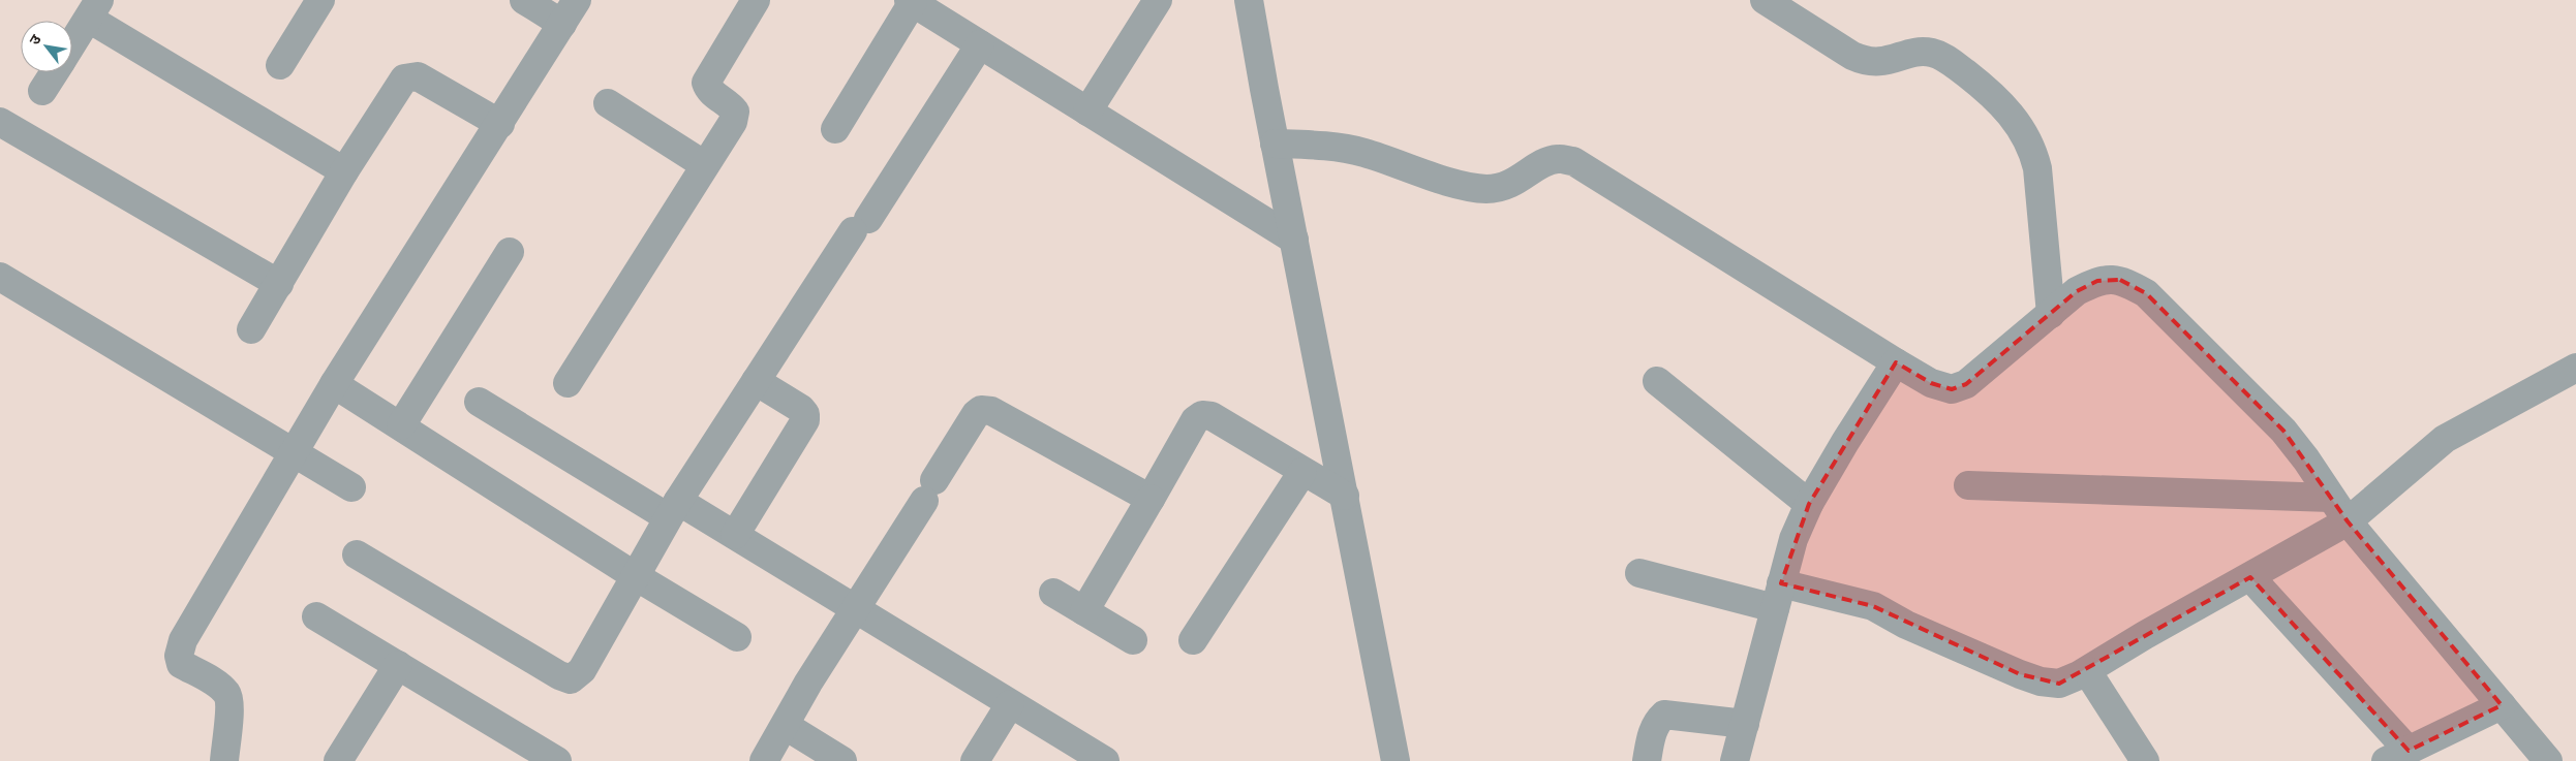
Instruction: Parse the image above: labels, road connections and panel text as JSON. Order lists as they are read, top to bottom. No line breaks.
{"north":"top left"}
